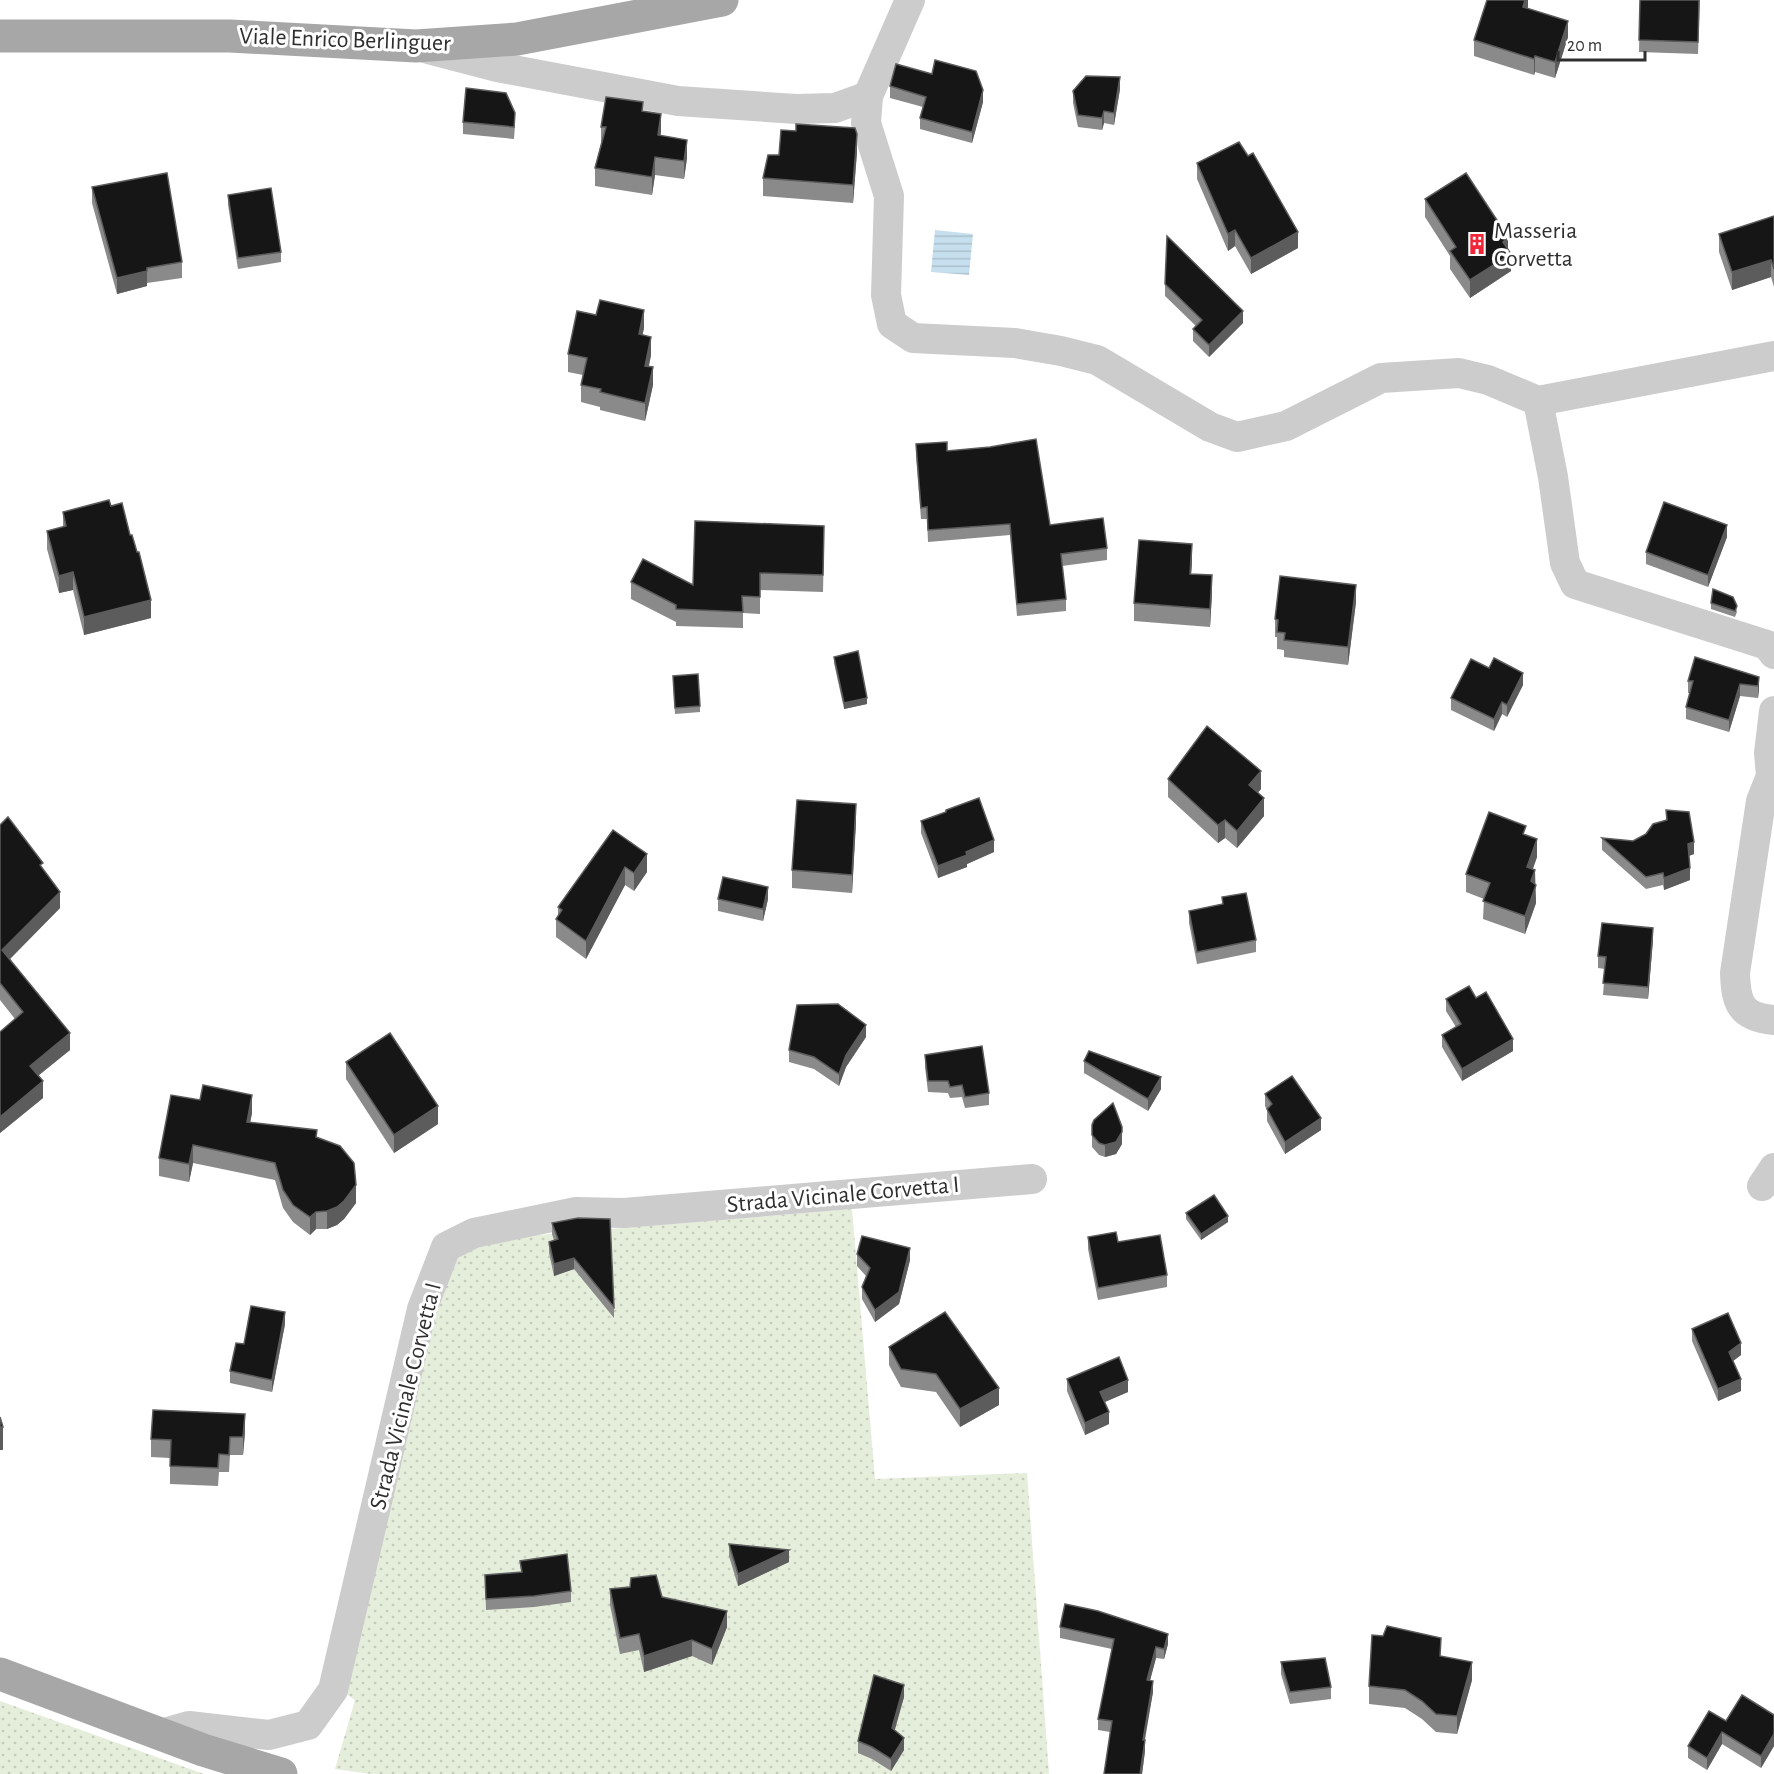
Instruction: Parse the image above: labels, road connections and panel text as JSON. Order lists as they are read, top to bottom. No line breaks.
{"streets":{"main road":["Viale Enrico Berlinguer"],"street":["Strada Vicinale Corvetta I"]},"places":{"building":["Masseria Corvetta"]},"scale_bar":"20 m"}
